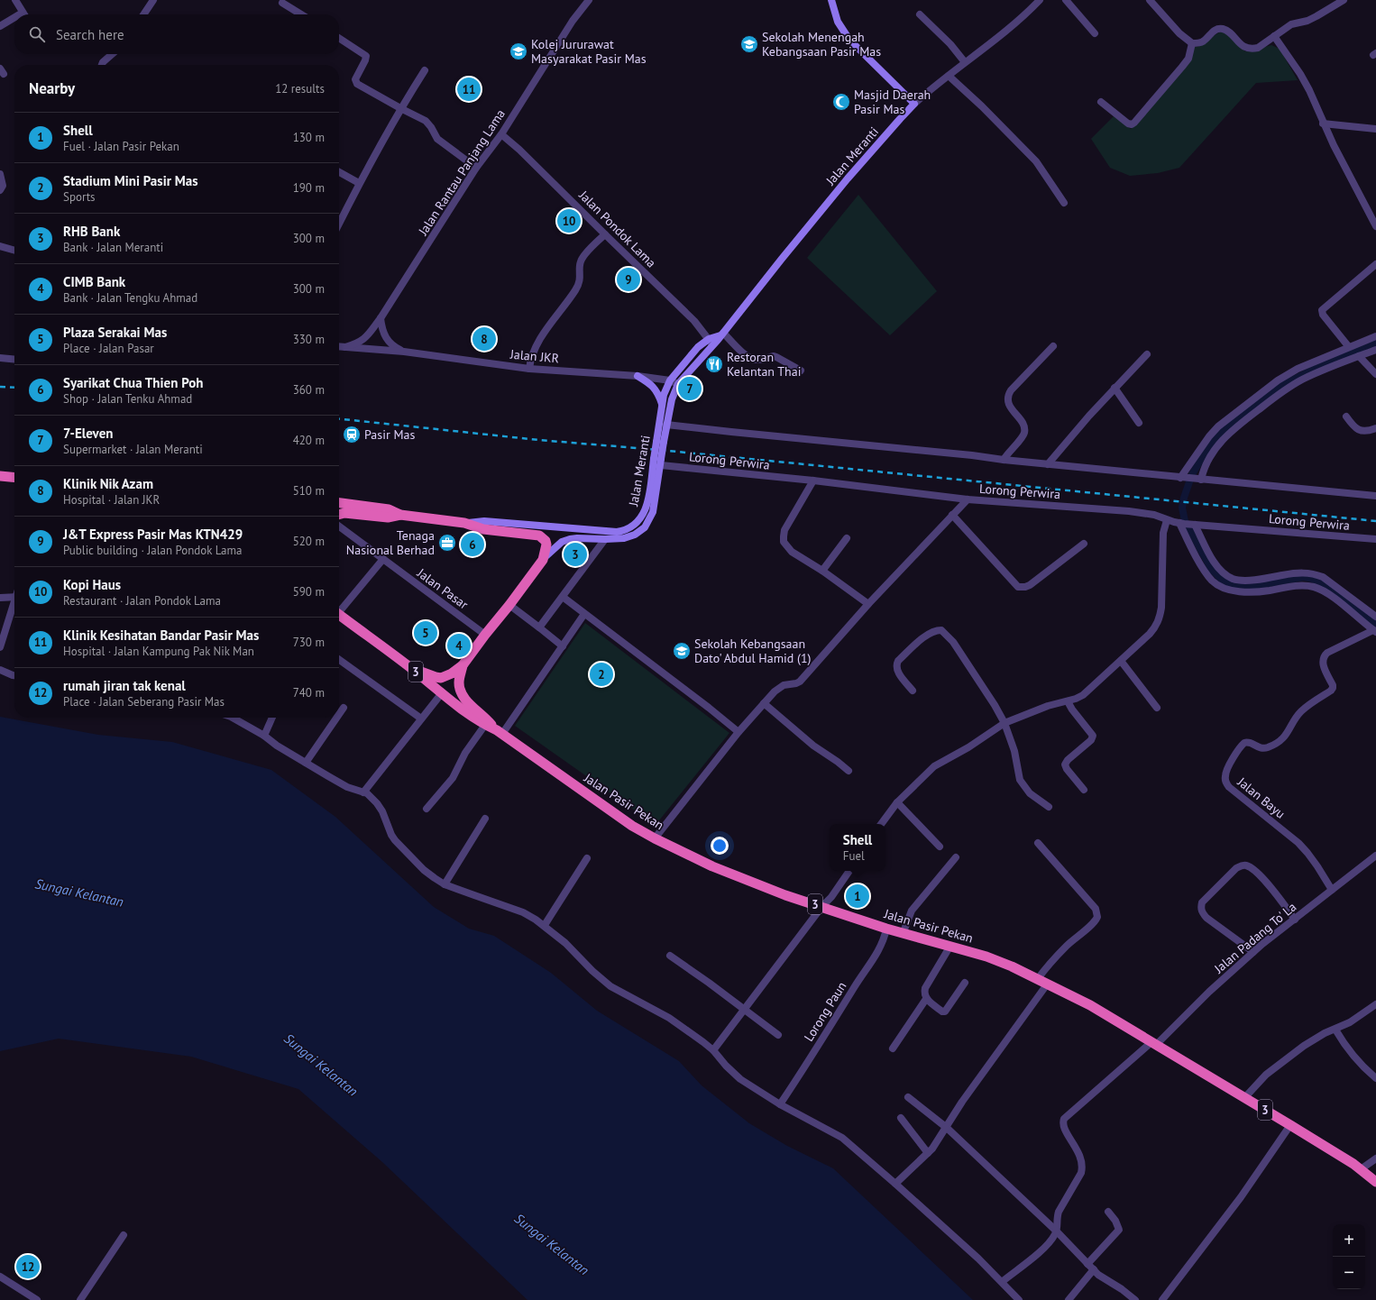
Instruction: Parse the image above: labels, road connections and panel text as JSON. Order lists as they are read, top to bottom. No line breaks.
{"streets":{"highway":["3","Jalan Pasir Pekan"],"main road":["Jalan Meranti"],"street":["Jalan Rantau Panjang Lama","Jalan Pondok Lama","Jalan JKR","Lorong Perwira","Jalan Pasar","Jalan Bayu","Jalan Padang To' La","Lorong Paun"]},"crossings":[["Jalan Meranti","Jalan Pondok Lama"],["Jalan Meranti","Jalan JKR"],["Jalan Meranti","Lorong Perwira"],["Jalan Meranti","3"],["Jalan Rantau Panjang Lama","Jalan Pondok Lama"],["Jalan Rantau Panjang Lama","Jalan JKR"],["Jalan Pasar","3"],["3","Jalan Pasir Pekan"],["3","Jalan Padang To' La"],["Jalan Bayu","Jalan Padang To' La"],["Jalan Pasir Pekan","Jalan Padang To' La"],["Jalan Pasir Pekan","Lorong Paun"]],"water":["Sungai Kelantan"],"places":{"school or university":["Sekolah Menengah Kebangsaan Pasir Mas","Kolej Jururawat Masyarakat Pasir Mas","Sekolah Kebangsaan Dato' Abdul Hamid (1)"],"mosque":["Masjid Daerah Pasir Mas"],"restaurant":["Restoran Kelantan Thai"],"station":["Pasir Mas"],"office":["Tenaga Nasional Berhad"]},"page":{"search":"Search here","heading":["Nearby","12 results"],"pins":["11","10","9","8","7","6","3","5","4","2","1","12"],"list":[{"mark":"1","name":"Shell","note":"Fuel · Jalan Pasir Pekan","value":"130 m"},{"mark":"2","name":"Stadium Mini Pasir Mas","note":"Sports","value":"190 m"},{"mark":"3","name":"RHB Bank","note":"Bank · Jalan Meranti","value":"300 m"},{"mark":"4","name":"CIMB Bank","note":"Bank · Jalan Tengku Ahmad","value":"300 m"},{"mark":"5","name":"Plaza Serakai Mas","note":"Place · Jalan Pasar","value":"330 m"},{"mark":"6","name":"Syarikat Chua Thien Poh","note":"Shop · Jalan Tenku Ahmad","value":"360 m"},{"mark":"7","name":"7-Eleven","note":"Supermarket · Jalan Meranti","value":"420 m"},{"mark":"8","name":"Klinik Nik Azam","note":"Hospital · Jalan JKR","value":"510 m"},{"mark":"9","name":"J&T Express Pasir Mas KTN429","note":"Public building · Jalan Pondok Lama","value":"520 m"},{"mark":"10","name":"Kopi Haus","note":"Restaurant · Jalan Pondok Lama","value":"590 m"},{"mark":"11","name":"Klinik Kesihatan Bandar Pasir Mas","note":"Hospital · Jalan Kampung Pak Nik Man","value":"730 m"},{"mark":"12","name":"rumah jiran tak kenal","note":"Place · Jalan Seberang Pasir Mas","value":"740 m"}],"popup":["Shell","Fuel"],"map_buttons":["+","−"]}}
